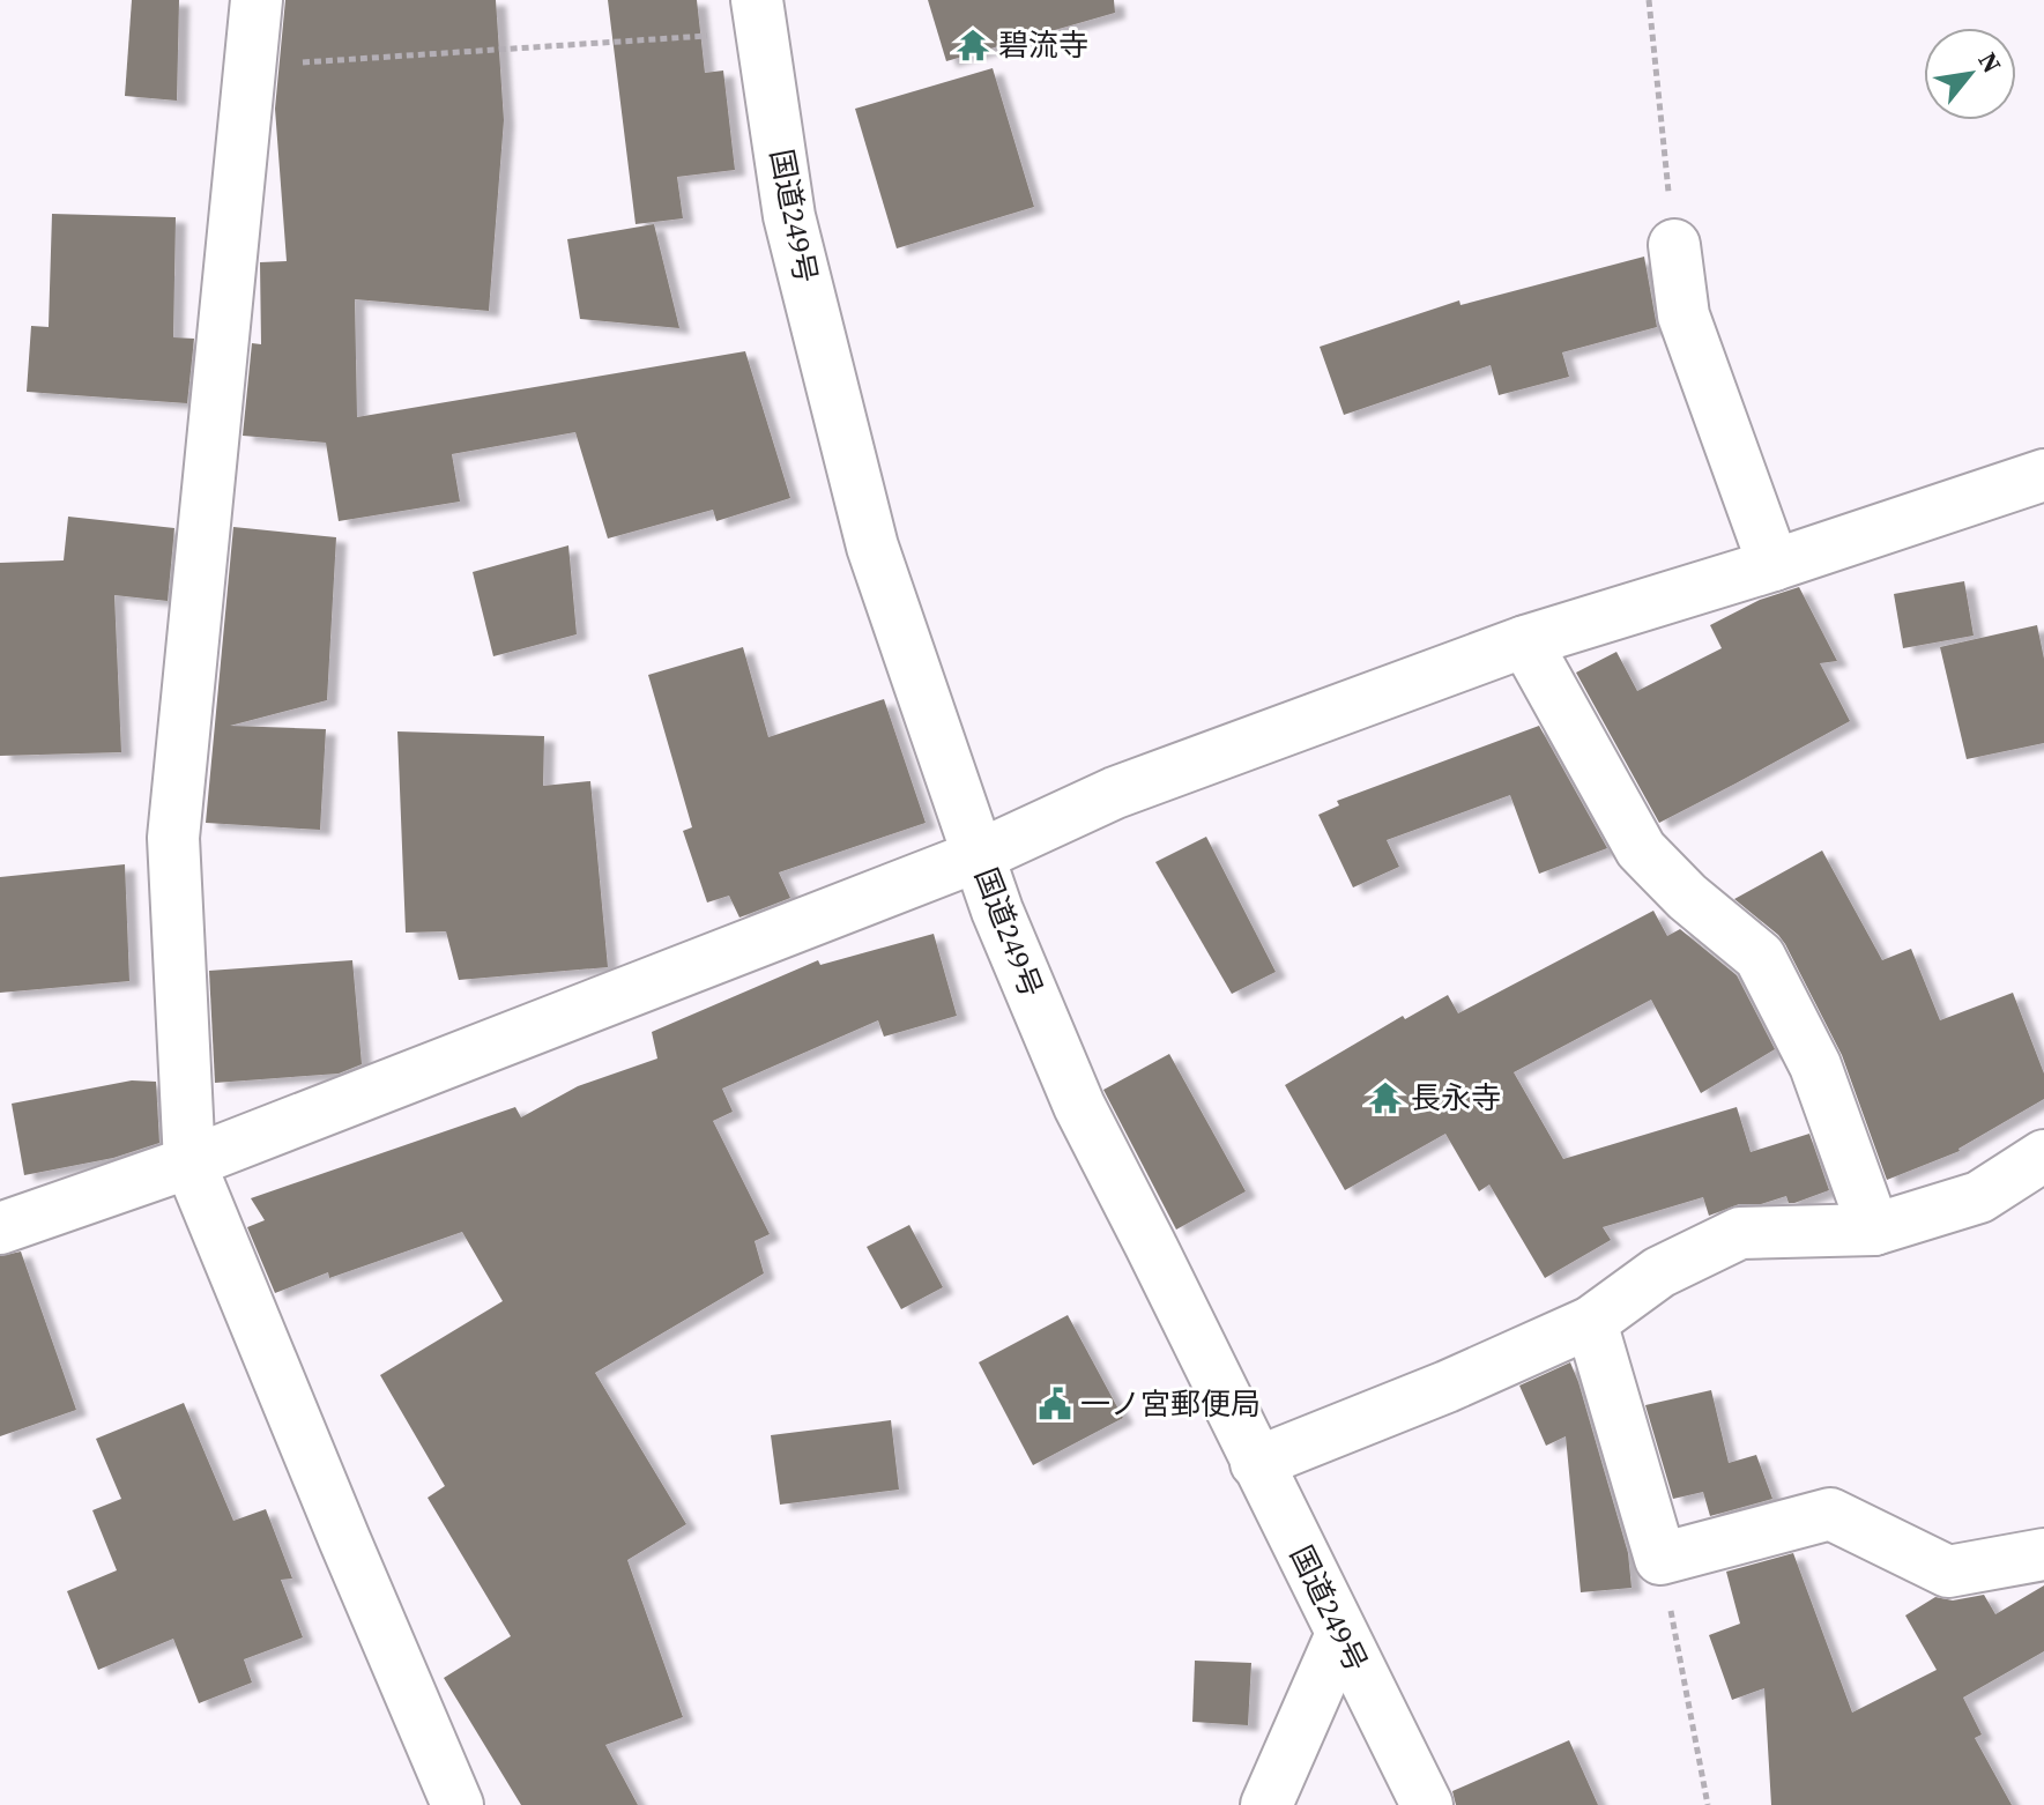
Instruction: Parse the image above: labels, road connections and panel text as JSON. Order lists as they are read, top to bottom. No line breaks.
{"streets":{"main road":["国道249号"]},"places":{"temple":["碧流寺","長永寺"],"public building":["一ノ宮郵便局"]},"north":"top right"}
